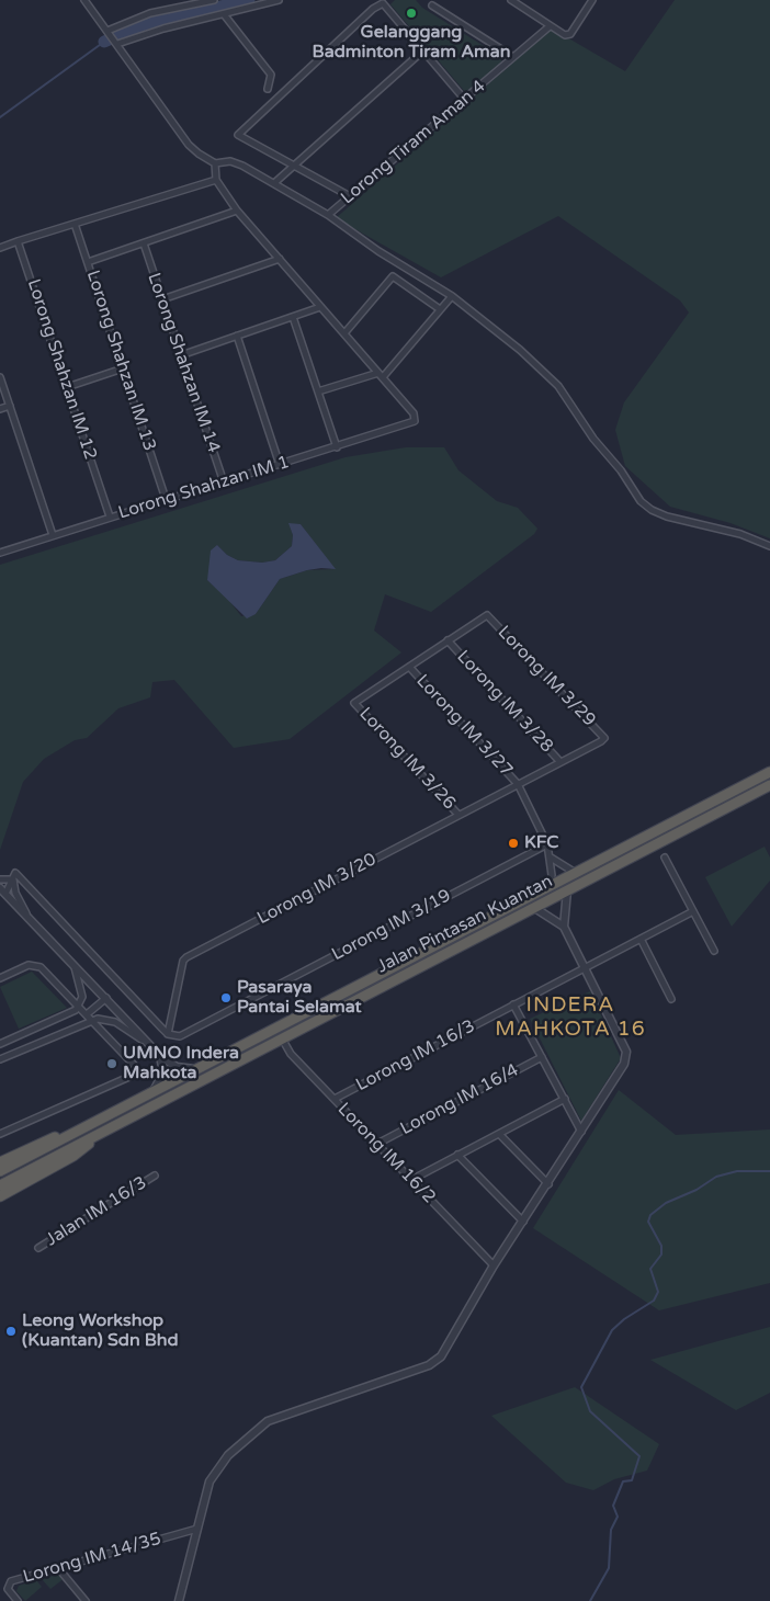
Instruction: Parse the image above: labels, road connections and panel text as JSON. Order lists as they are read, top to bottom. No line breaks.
{"streets":{"highway":["Jalan Pintasan Kuantan"],"street":["Lorong Tiram Aman 4","Lorong Shahzan IM 13","Lorong Shahzan IM 14","Lorong Shahzan IM 12","Lorong Shahzan IM 1","Lorong IM 3/29","Lorong IM 3/28","Lorong IM 3/27","Lorong IM 3/26","Lorong IM 3/20","Lorong IM 3/19","Lorong IM 16/3","Lorong IM 16/4","Lorong IM 16/2","Jalan IM 16/3","Lorong IM 14/35"]},"crossings":[["Lorong Shahzan IM 13","Lorong Shahzan IM 1"],["Lorong Shahzan IM 14","Lorong Shahzan IM 1"],["Lorong Shahzan IM 12","Lorong Shahzan IM 1"],["Lorong IM 3/29","Lorong IM 3/28"],["Lorong IM 3/29","Lorong IM 3/20"],["Lorong IM 3/28","Lorong IM 3/20"],["Lorong IM 3/27","Lorong IM 3/26"],["Lorong IM 3/27","Lorong IM 3/20"],["Lorong IM 3/27","Jalan Pintasan Kuantan"],["Lorong IM 3/27","Lorong IM 3/19"],["Lorong IM 3/26","Lorong IM 3/20"],["Lorong IM 3/20","Lorong IM 3/19"],["Jalan Pintasan Kuantan","Lorong IM 16/2"],["Lorong IM 16/3","Lorong IM 16/2"],["Lorong IM 16/4","Lorong IM 16/2"]],"districts":["INDERA MAHKOTA 16"],"places":["Gelanggang Badminton Tiram Aman","KFC","Pasaraya Pantai Selamat","UMNO Indera Mahkota","Leong Workshop (Kuantan) Sdn Bhd"]}
